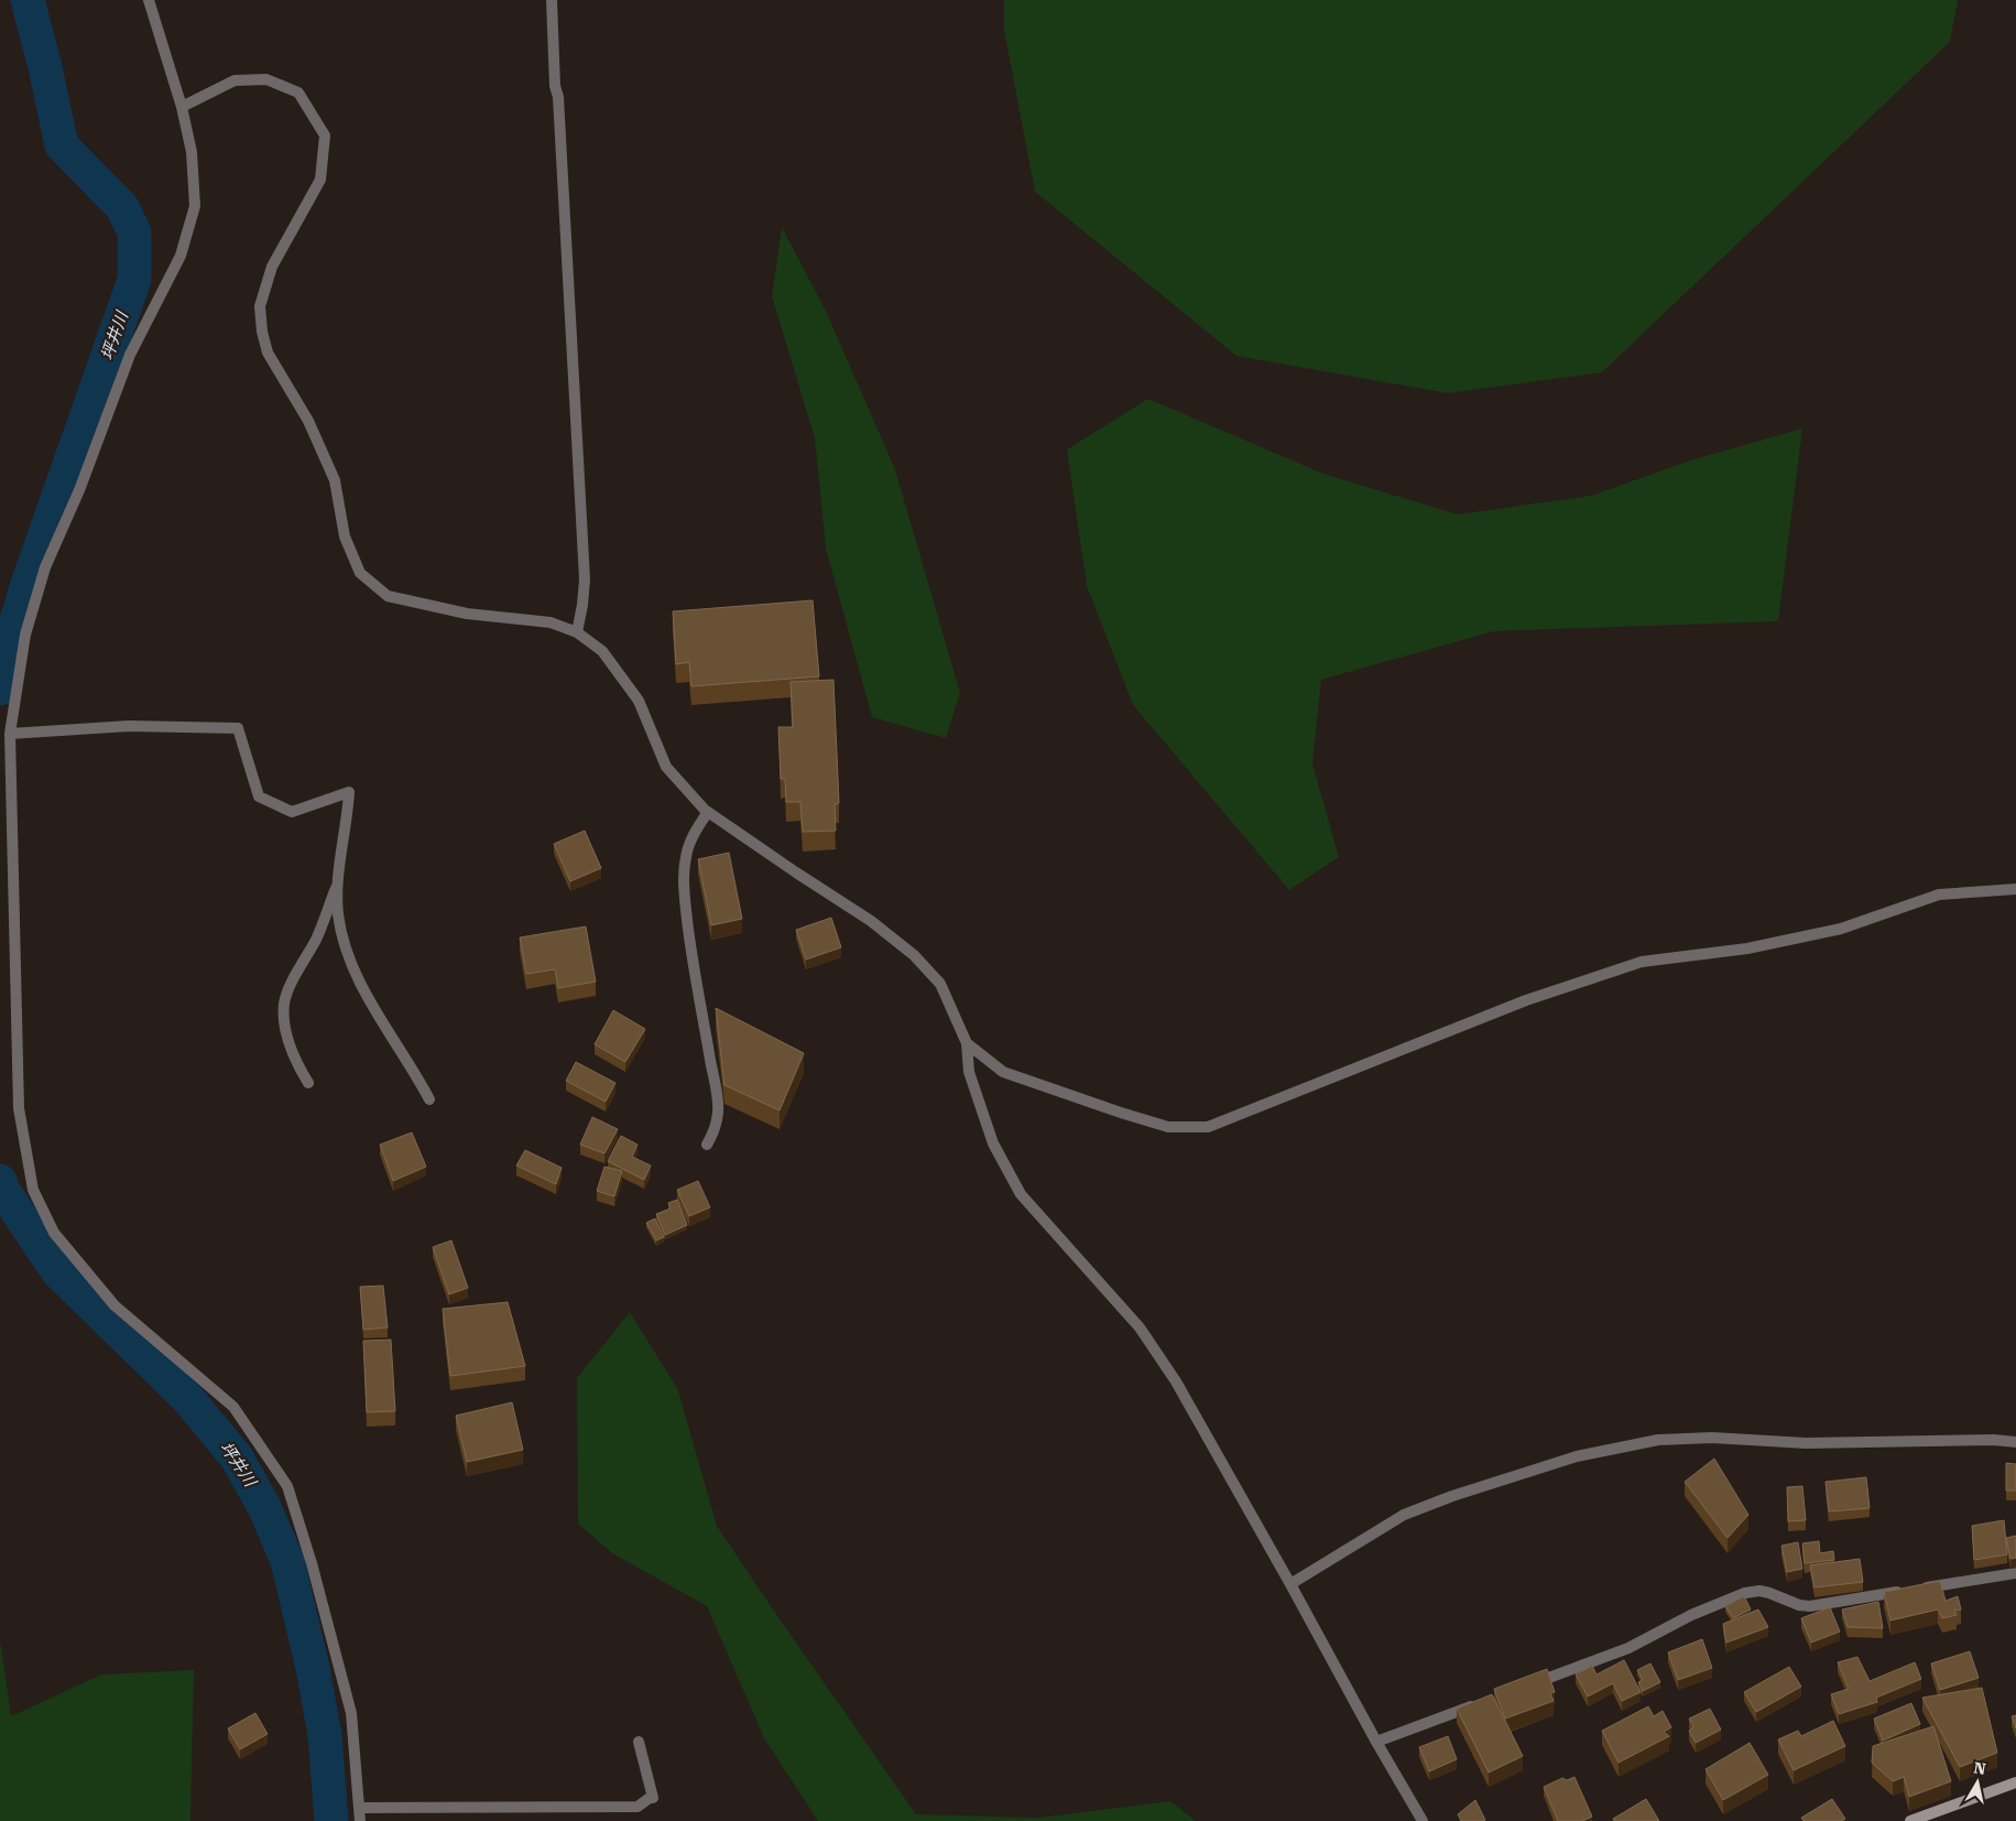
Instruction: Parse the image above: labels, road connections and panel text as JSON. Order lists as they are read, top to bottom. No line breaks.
{"water":["坪井川"],"north":"top"}
